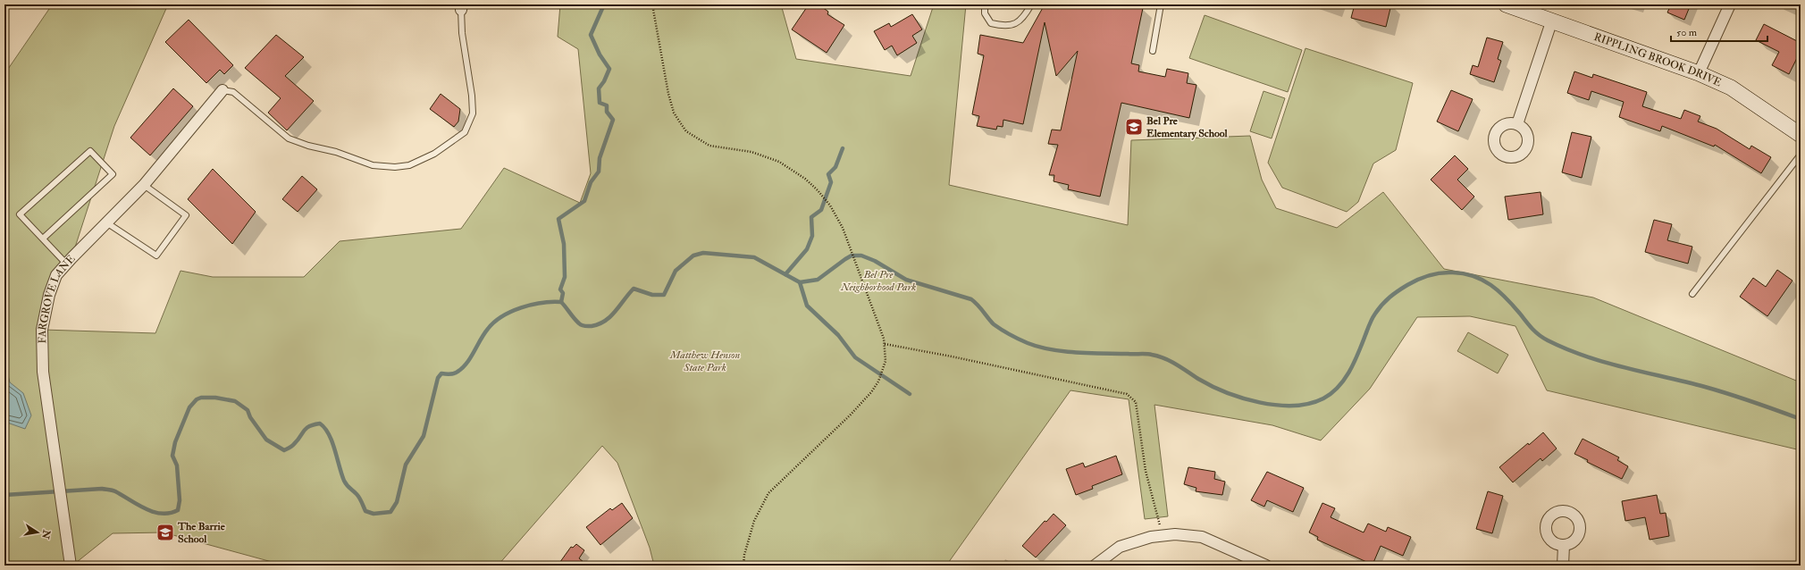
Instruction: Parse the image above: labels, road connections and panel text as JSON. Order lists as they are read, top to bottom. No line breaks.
{"streets":{"street":["RIPPLING BROOK DRIVE","FARGROVE LANE"]},"parks":["Bel Pre Neighborhood Park","Matthew Henson State Park"],"places":{"school or university":["Bel Pre Elementary School","The Barrie School"]},"scale_bar":"50 m","north":"right"}
